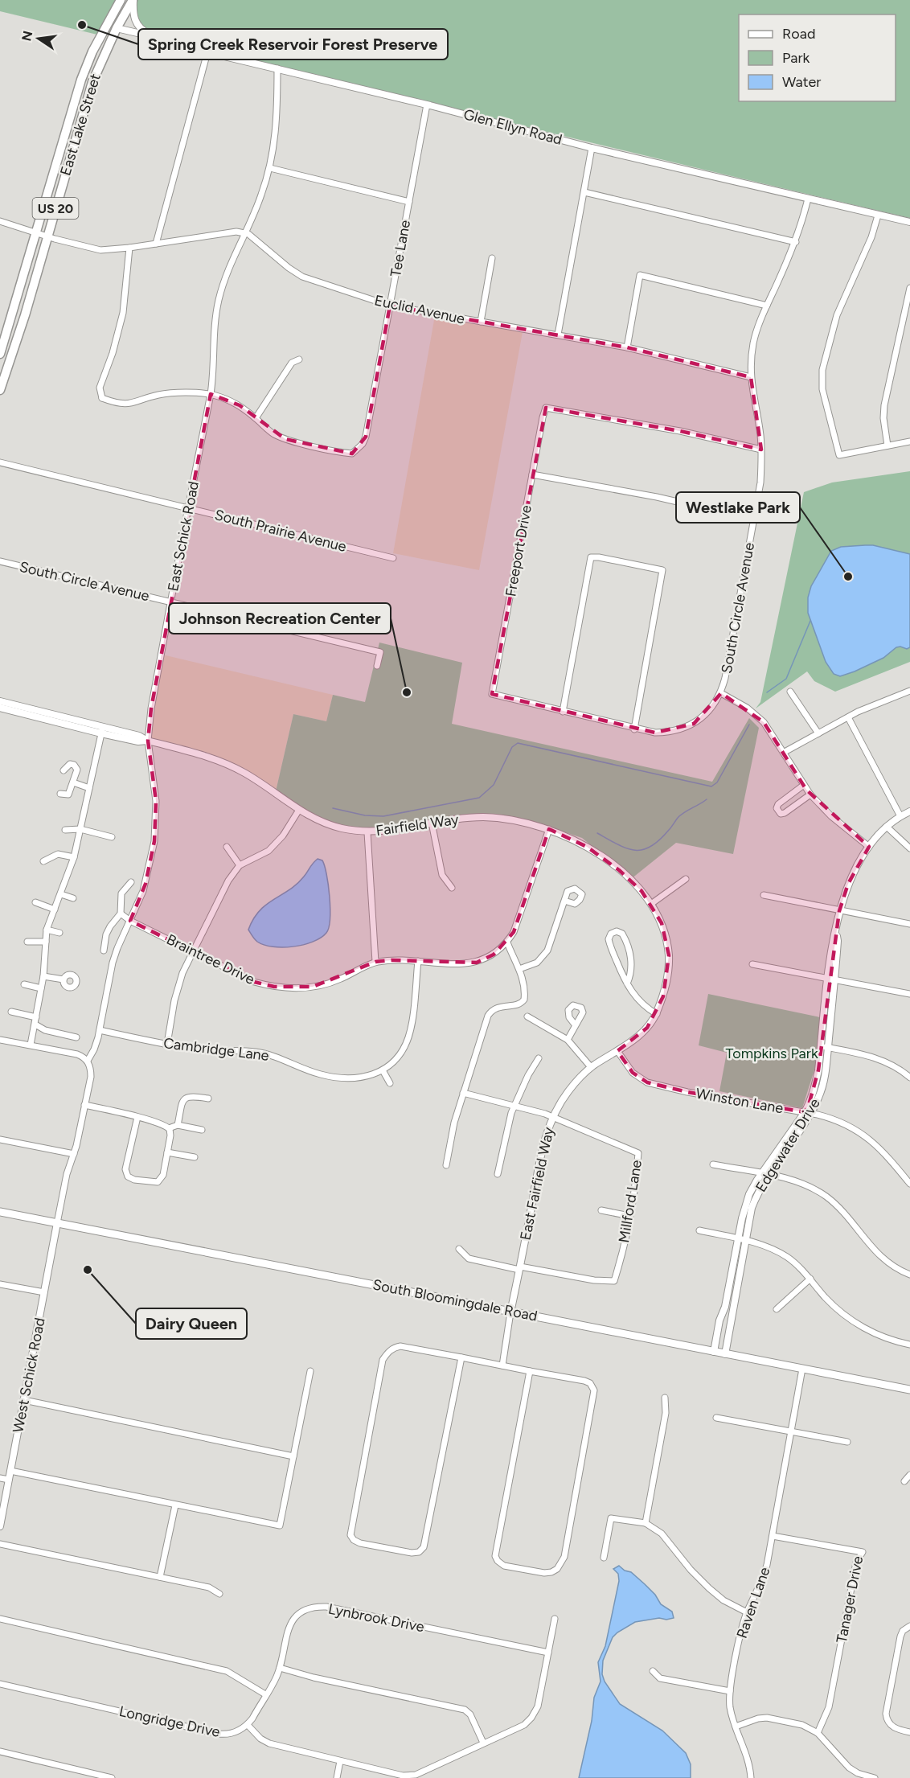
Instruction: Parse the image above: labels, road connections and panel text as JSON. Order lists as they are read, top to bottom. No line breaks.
{"streets":{"main road":["East Lake Street","US 20","South Bloomingdale Road"],"street":["Glen Ellyn Road","Tee Lane","Euclid Avenue","South Prairie Avenue","East Schick Road","Freeport Drive","South Circle Avenue","Fairfield Way","Braintree Drive","Cambridge Lane","Winston Lane","Edgewater Drive","East Fairfield Way","Millford Lane","West Schick Road","Tanager Drive","Raven Lane","Lynbrook Drive","Longridge Drive"]},"crossings":[["East Lake Street","Glen Ellyn Road"],["East Lake Street","US 20"],["Glen Ellyn Road","US 20"],["Glen Ellyn Road","Tee Lane"],["Glen Ellyn Road","East Schick Road"],["Glen Ellyn Road","South Circle Avenue"],["Tee Lane","Euclid Avenue"],["Euclid Avenue","East Schick Road"],["Euclid Avenue","South Circle Avenue"],["South Prairie Avenue","East Schick Road"],["East Schick Road","South Circle Avenue"],["East Schick Road","Fairfield Way"],["East Schick Road","Braintree Drive"],["East Schick Road","Cambridge Lane"],["Freeport Drive","South Circle Avenue"],["Fairfield Way","Braintree Drive"],["Fairfield Way","East Fairfield Way"],["Braintree Drive","Cambridge Lane"],["Winston Lane","Edgewater Drive"],["Winston Lane","East Fairfield Way"],["Edgewater Drive","South Bloomingdale Road"],["East Fairfield Way","Millford Lane"],["East Fairfield Way","South Bloomingdale Road"],["South Bloomingdale Road","West Schick Road"],["South Bloomingdale Road","Raven Lane"],["Tanager Drive","Raven Lane"],["Lynbrook Drive","Longridge Drive"]],"parks":["Tompkins Park"],"places":["Spring Creek Reservoir Forest Preserve","Westlake Park","Johnson Recreation Center","Dairy Queen"],"legend":["Road","Park","Water"],"north":"left"}
